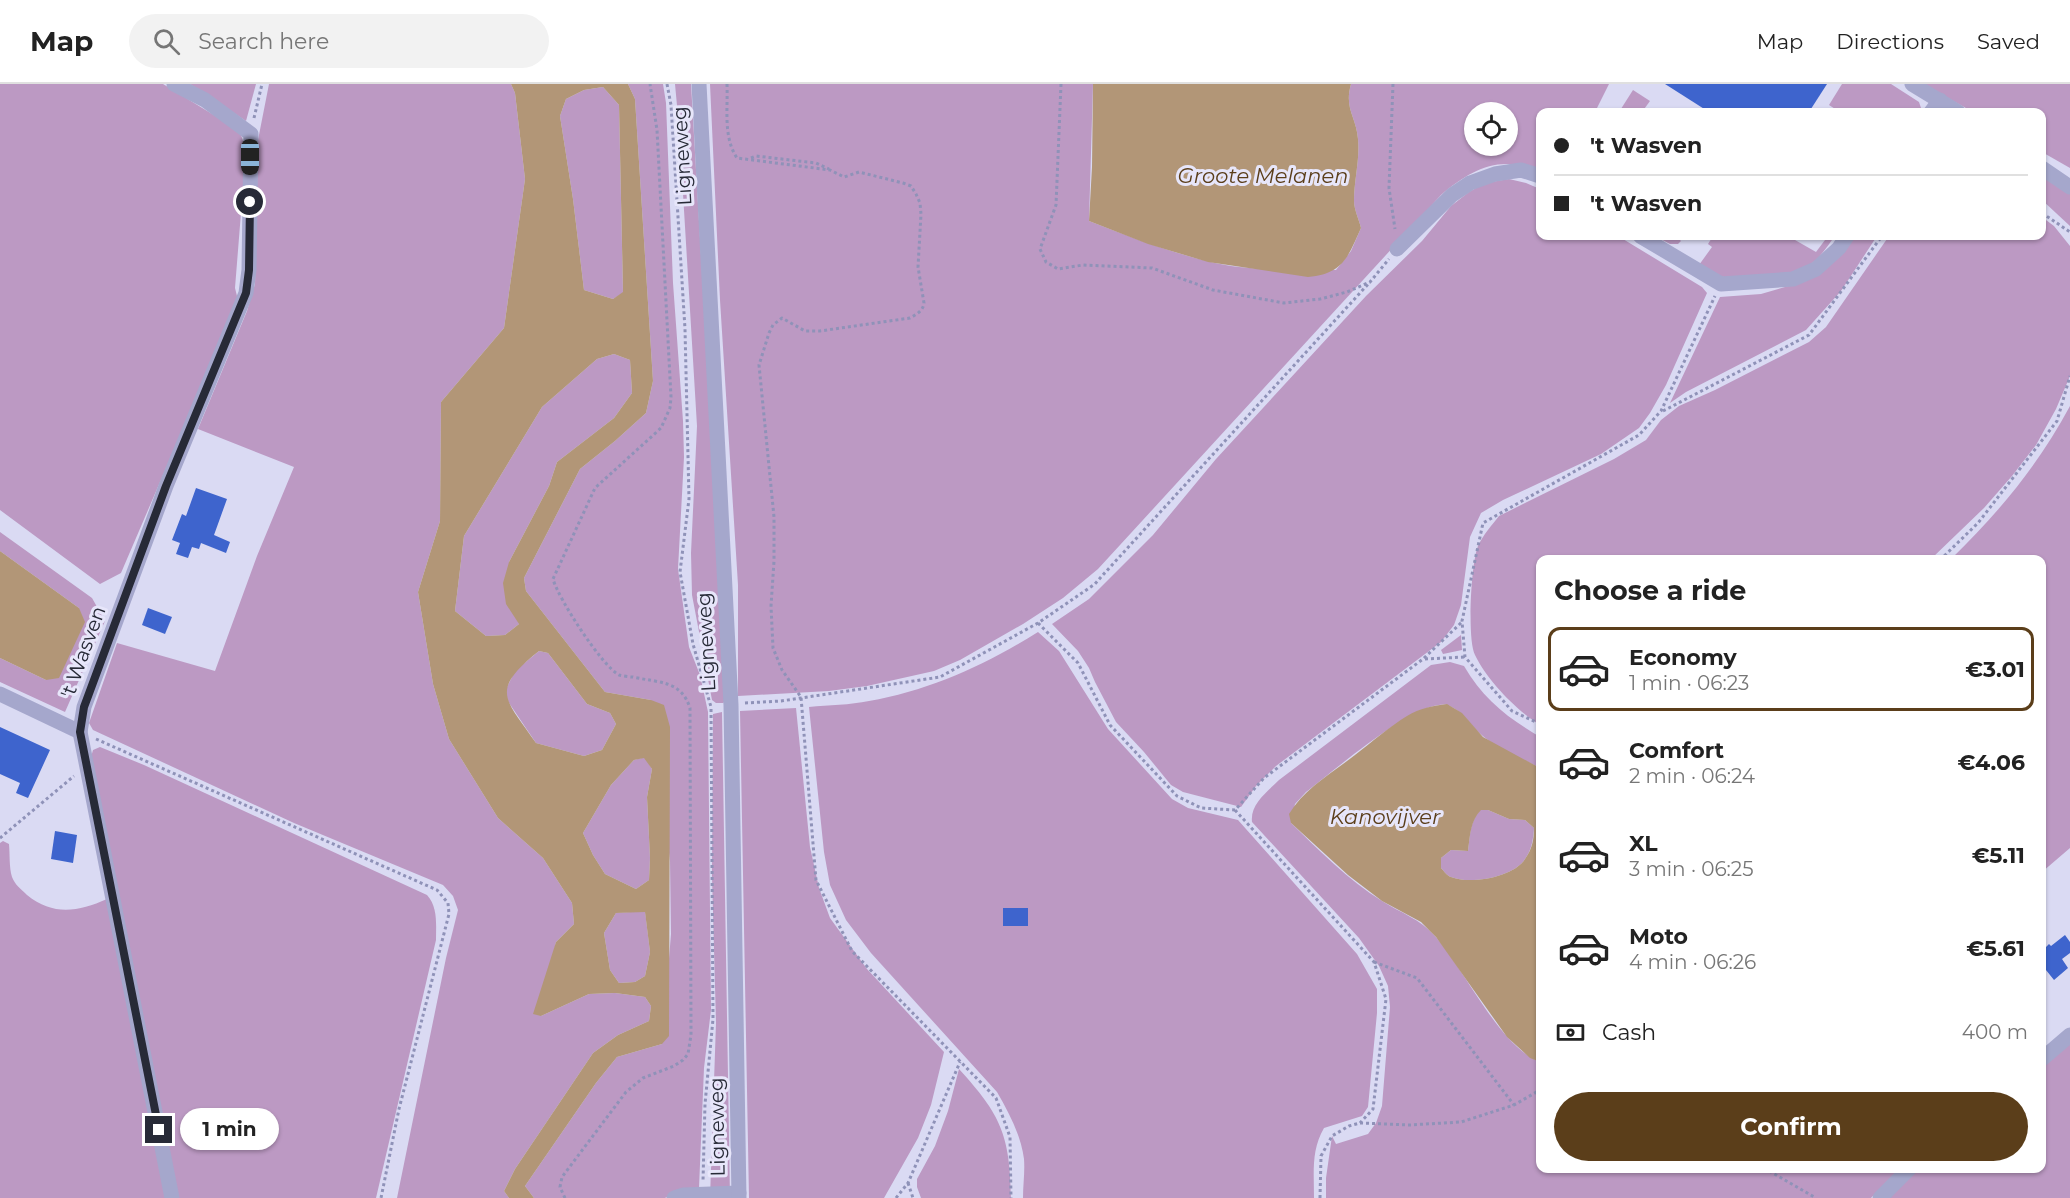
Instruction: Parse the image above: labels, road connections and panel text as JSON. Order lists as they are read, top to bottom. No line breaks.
{"streets":{"street":["Ligneweg","'t Wasven"]},"water":["Groote Melanen","Kanovijver"],"page":{"header":"Map","search":"Search here","nav":["Map","Directions","Saved"],"banner":["'t Wasven","'t Wasven"],"heading":"Choose a ride","list":[{"name":"Economy","note":"1 min · 06:23","value":"€3.01"},{"name":"Comfort","note":"2 min · 06:24","value":"€4.06"},{"name":"XL","note":"3 min · 06:25","value":"€5.11"},{"name":"Moto","note":"4 min · 06:26","value":"€5.61"}],"pay":["Cash","400 m"],"buttons":"Confirm","bubble":"1 min"}}
